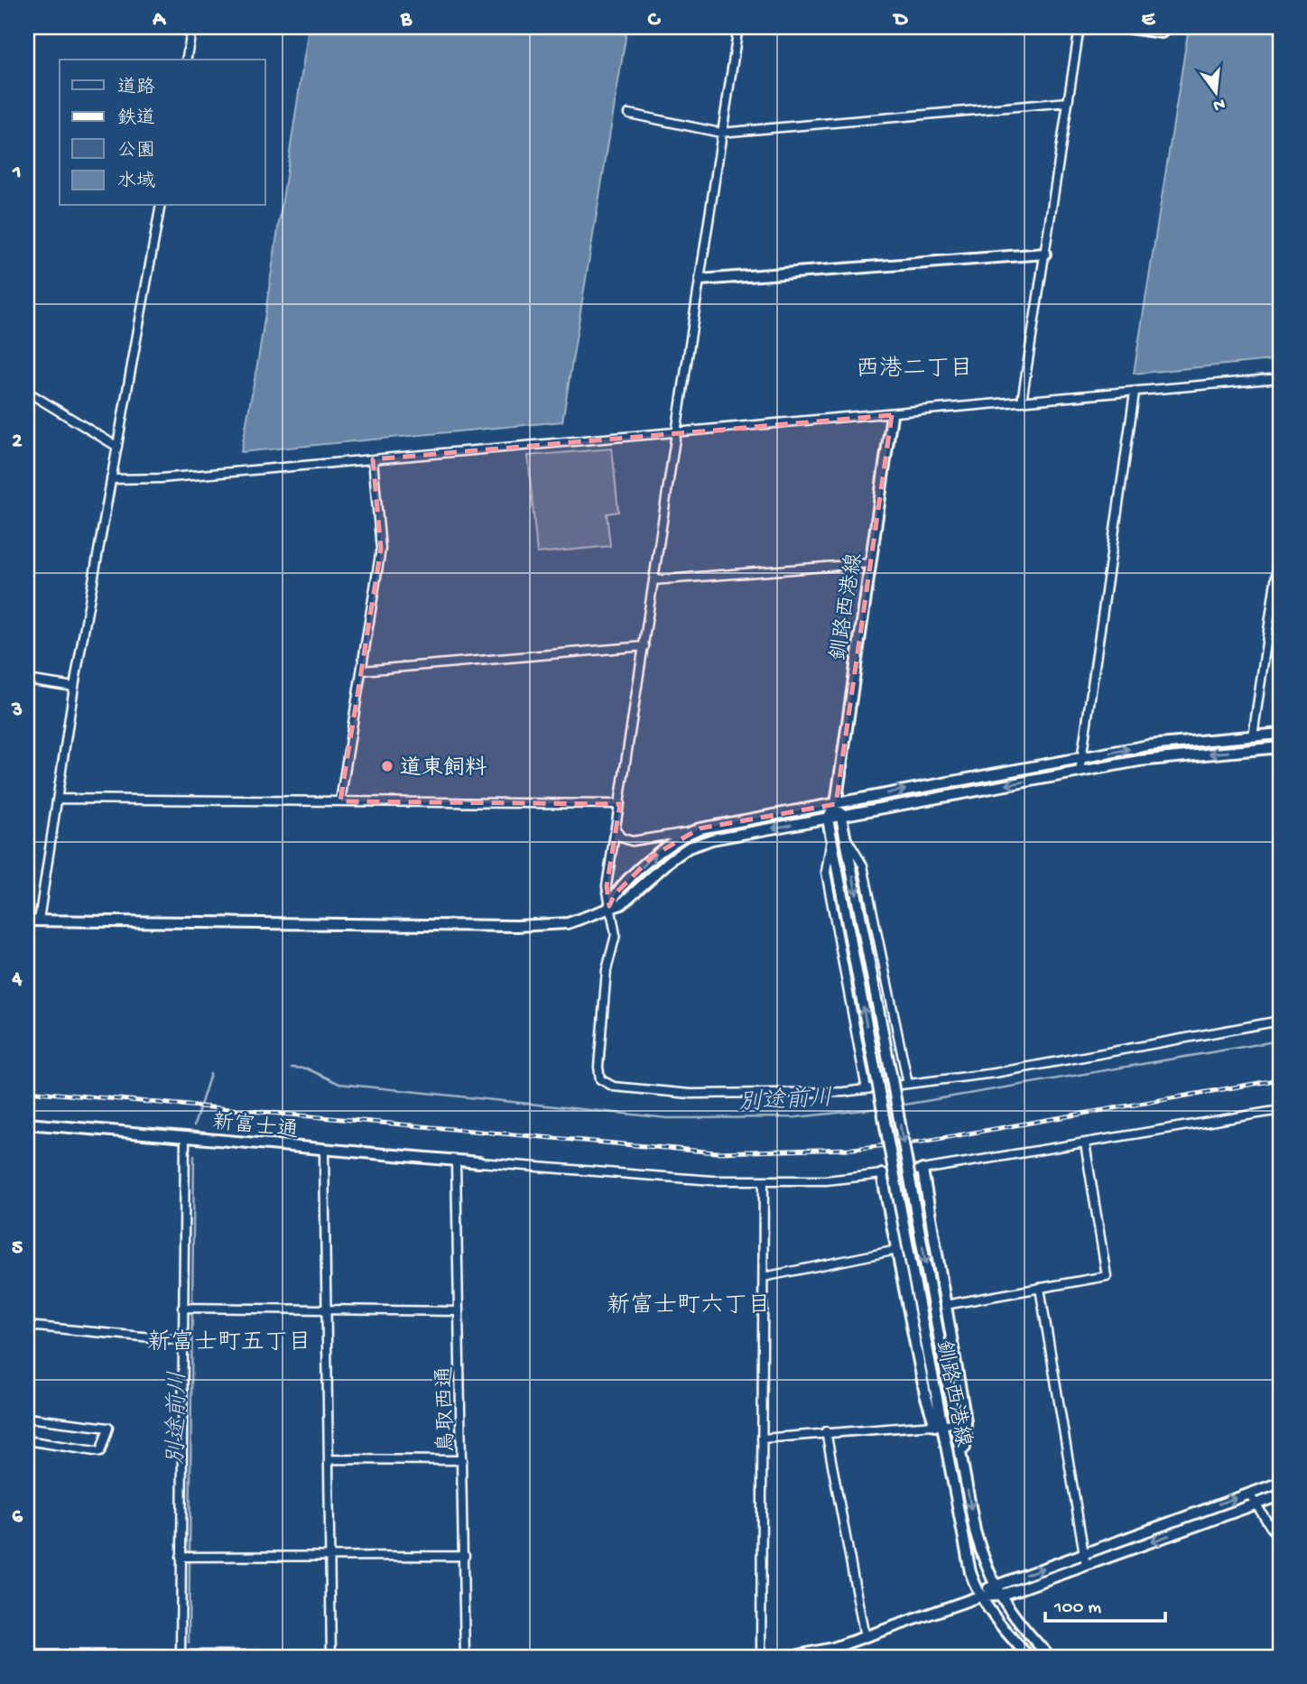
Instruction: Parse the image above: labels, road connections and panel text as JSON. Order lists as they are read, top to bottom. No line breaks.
{"streets":{"street":["釧路西港線","新富士通","鳥取西通"]},"crossings":[["新富士通","鳥取西通"]],"districts":["西港二丁目","新富士町六丁目","新富士町五丁目"],"water":["別途前川"],"places":["道東飼料"],"legend":["道路","鉄道","公園","水域"],"scale_bar":"100 m","north":"bottom","grid":{"columns":["A","B","C","D","E"],"rows":["1","2","3","4","5","6"]}}
